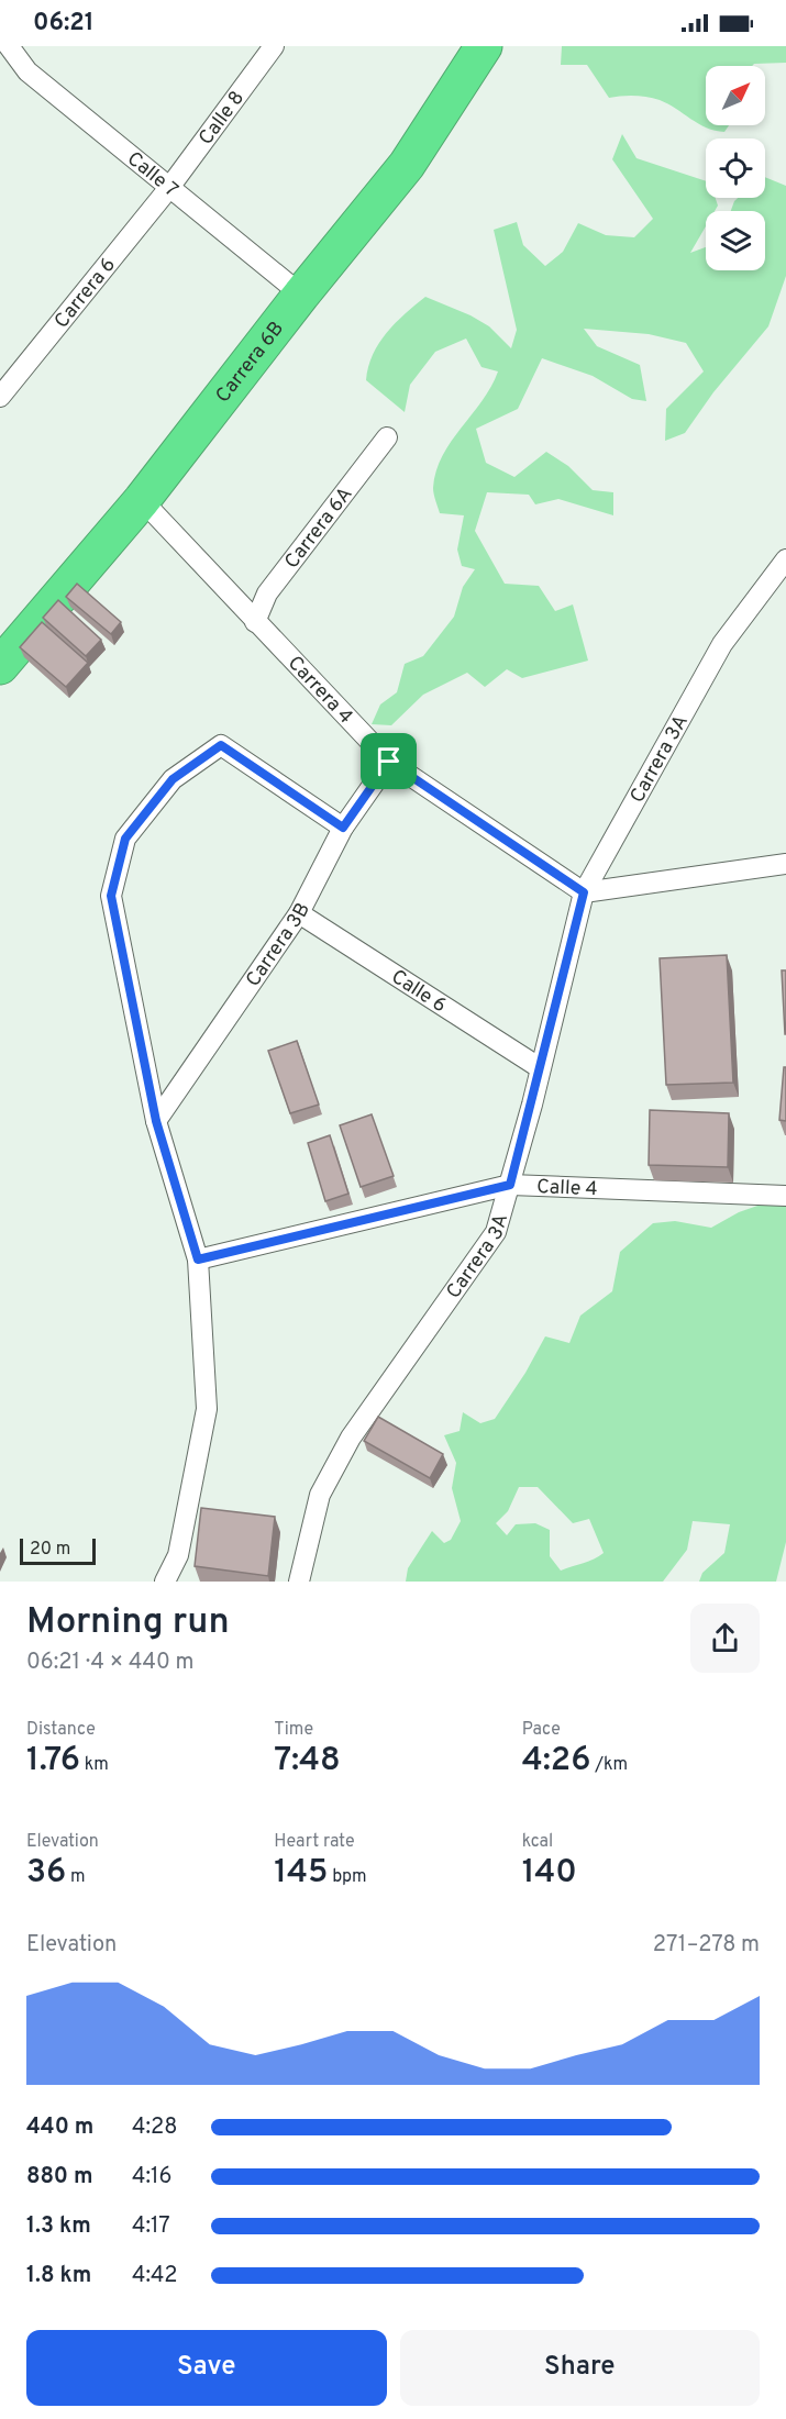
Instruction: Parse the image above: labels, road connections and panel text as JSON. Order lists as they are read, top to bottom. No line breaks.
{"streets":{"highway":["Carrera 6B"],"street":["Calle 8","Calle 7","Carrera 6","Carrera 6A","Carrera 4","Carrera 3A","Carrera 3B","Calle 6","Calle 4"]},"crossings":[["Calle 8","Calle 7"],["Calle 8","Carrera 6"],["Calle 7","Carrera 6"],["Calle 7","Carrera 6B"],["Carrera 6B","Carrera 4"],["Carrera 6A","Carrera 4"],["Carrera 4","Carrera 3A"],["Carrera 4","Carrera 3B"],["Carrera 3A","Calle 6"],["Carrera 3A","Calle 4"],["Carrera 3B","Calle 6"]],"scale_bar":"20 m","north":"top right","page":{"status":"06:21","scale":"20 m","heading":["Morning run","06:21 · 4 × 440 m"],"stats":[["Distance","1.76 km"],["Time","7:48"],["Pace","4:26 /km"],["Elevation","36 m"],["Heart rate","145 bpm"],["kcal","140"]],"chart":["Elevation","271–278 m"],"list":[{"name":"440 m","note":"4:28"},{"name":"880 m","note":"4:16"},{"name":"1.3 km","note":"4:17"},{"name":"1.8 km","note":"4:42"}],"buttons":["Save","Share"]}}
